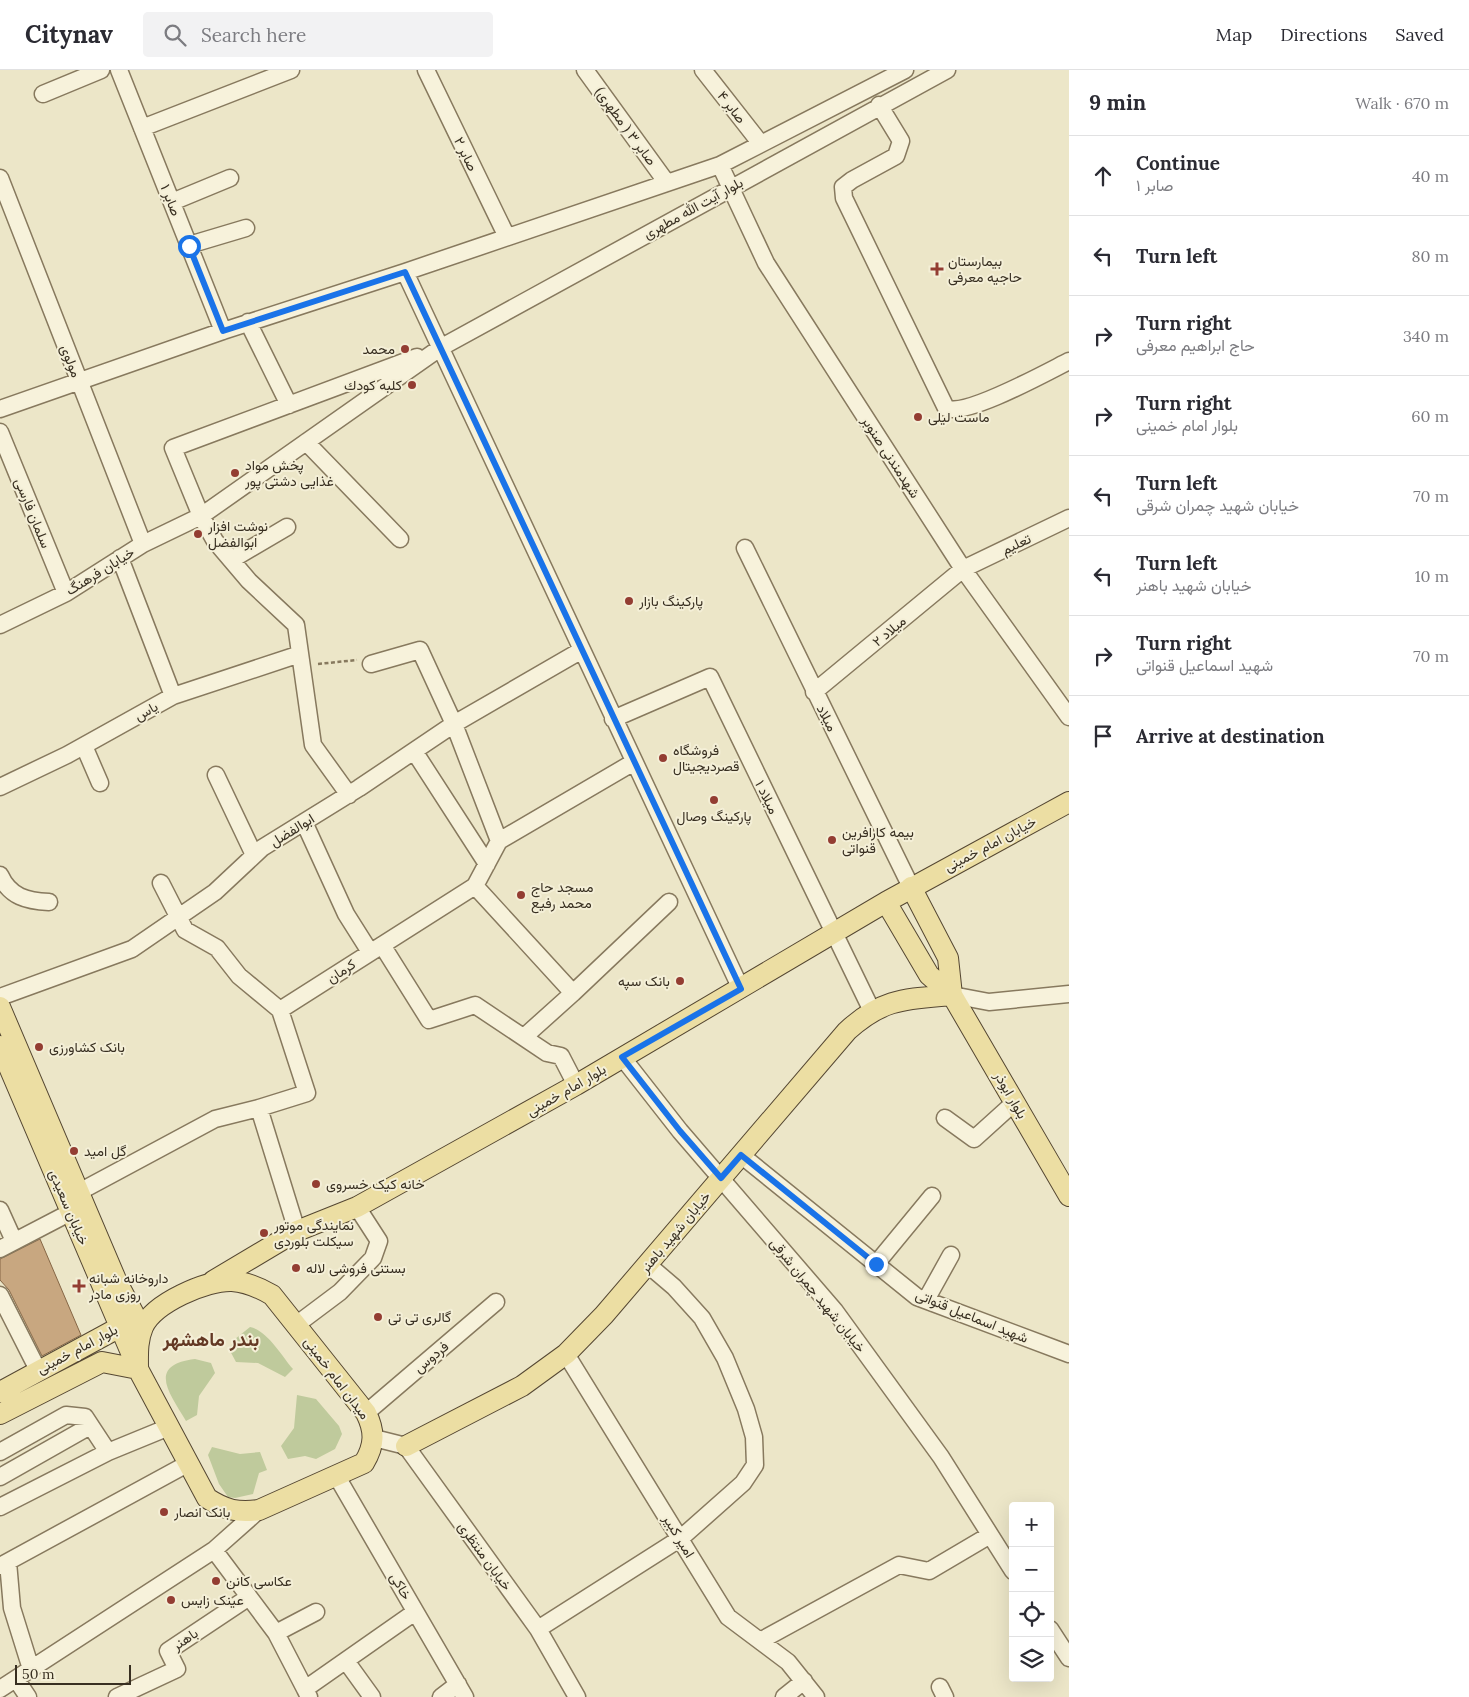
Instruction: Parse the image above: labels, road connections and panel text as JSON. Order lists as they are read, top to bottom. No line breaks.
{"streets":{"main road":["خیابان امام خمینی","بلوار امام خمینی","بلوار ابوذر","خیابان سعیدی","خیابان شهید باهنر","میدان امام خمینی"],"street":["صابر ۴","صابر ۳ ( مطهری)","صابر ۲","صابر ۱","بلوار آیت الله مطهری","مولوی","شهدمندنی صنوبر","سلمان فارسی","تعلیم","خیابان فرهنگ","میلاد ۲","یاس","میلاد","میلاد ۱","ابوالفضل","کرمان","خیابان شهید چمران شرقی","شهید اسماعیل قنواتی","فردوس","امیر کبیر","خیابان منتظری","خاکی","باهنر"]},"crossings":[["صابر ۴","بلوار آیت الله مطهری"],["صابر ۳ ( مطهری)","بلوار آیت الله مطهری"],["صابر ۲","بلوار آیت الله مطهری"],["صابر ۱","بلوار آیت الله مطهری"],["بلوار آیت الله مطهری","مولوی"],["بلوار آیت الله مطهری","شهدمندنی صنوبر"],["بلوار آیت الله مطهری","خیابان فرهنگ"],["مولوی","خیابان فرهنگ"],["شهدمندنی صنوبر","تعلیم"],["شهدمندنی صنوبر","میلاد ۲"],["سلمان فارسی","خیابان فرهنگ"],["تعلیم","میلاد ۲"],["میلاد ۲","میلاد"],["میلاد","خیابان امام خمینی"],["میلاد","بلوار امام خمینی"],["میلاد ۱","بلوار امام خمینی"],["میلاد ۱","خیابان شهید باهنر"],["خیابان امام خمینی","بلوار امام خمینی"],["بلوار امام خمینی","خیابان سعیدی"],["بلوار امام خمینی","خیابان شهید چمران شرقی"],["بلوار امام خمینی","میدان امام خمینی"],["بلوار ابوذر","خیابان شهید باهنر"],["خیابان سعیدی","میدان امام خمینی"],["خیابان شهید باهنر","خیابان شهید چمران شرقی"],["خیابان شهید باهنر","شهید اسماعیل قنواتی"],["خیابان شهید باهنر","امیر کبیر"],["خیابان شهید باهنر","خیابان منتظری"],["فردوس","میدان امام خمینی"],["میدان امام خمینی","خاکی"]],"districts":["بندر ماهشهر"],"places":{"health":["بیمارستان حاجیه معرفی","داروخانه شبانه روزی مادر"],"other":["محمد","كلبه كودك","ماست لیلی","پخش مواد غذایی دشتی پور","نوشت افزار ابوالفضل","پارکینگ بازار","فروشگاه قصردیجیتال","پارکینگ وصال","بیمه کارافرین قنواتی","مسجد حاج محمد رفیع","بانک سپه","بانک کشاورزی","گل امید","خانه کیک خسروی","نمایندگی موتور سیکلت بلوردی","بستنی فروشی لاله","گالری تی تی","بانک انصار","عکاسی کانن","عینک زایس"]},"scale_bar":"50 m","page":{"header":"Citynav","search":"Search here","nav":["Map","Directions","Saved"],"heading":["9 min","Walk · 670 m"],"list":[["Continue","صابر ۱","40 m"],["Turn left","80 m"],["Turn right","حاج ابراهیم معرفی","340 m"],["Turn right","بلوار امام خمینی","60 m"],["Turn left","خیابان شهید چمران شرقی","70 m"],["Turn left","خیابان شهید باهنر","10 m"],["Turn right","شهید اسماعیل قنواتی","70 m"],"Arrive at destination"],"map_buttons":["+","−"],"scale":"50 m"}}
